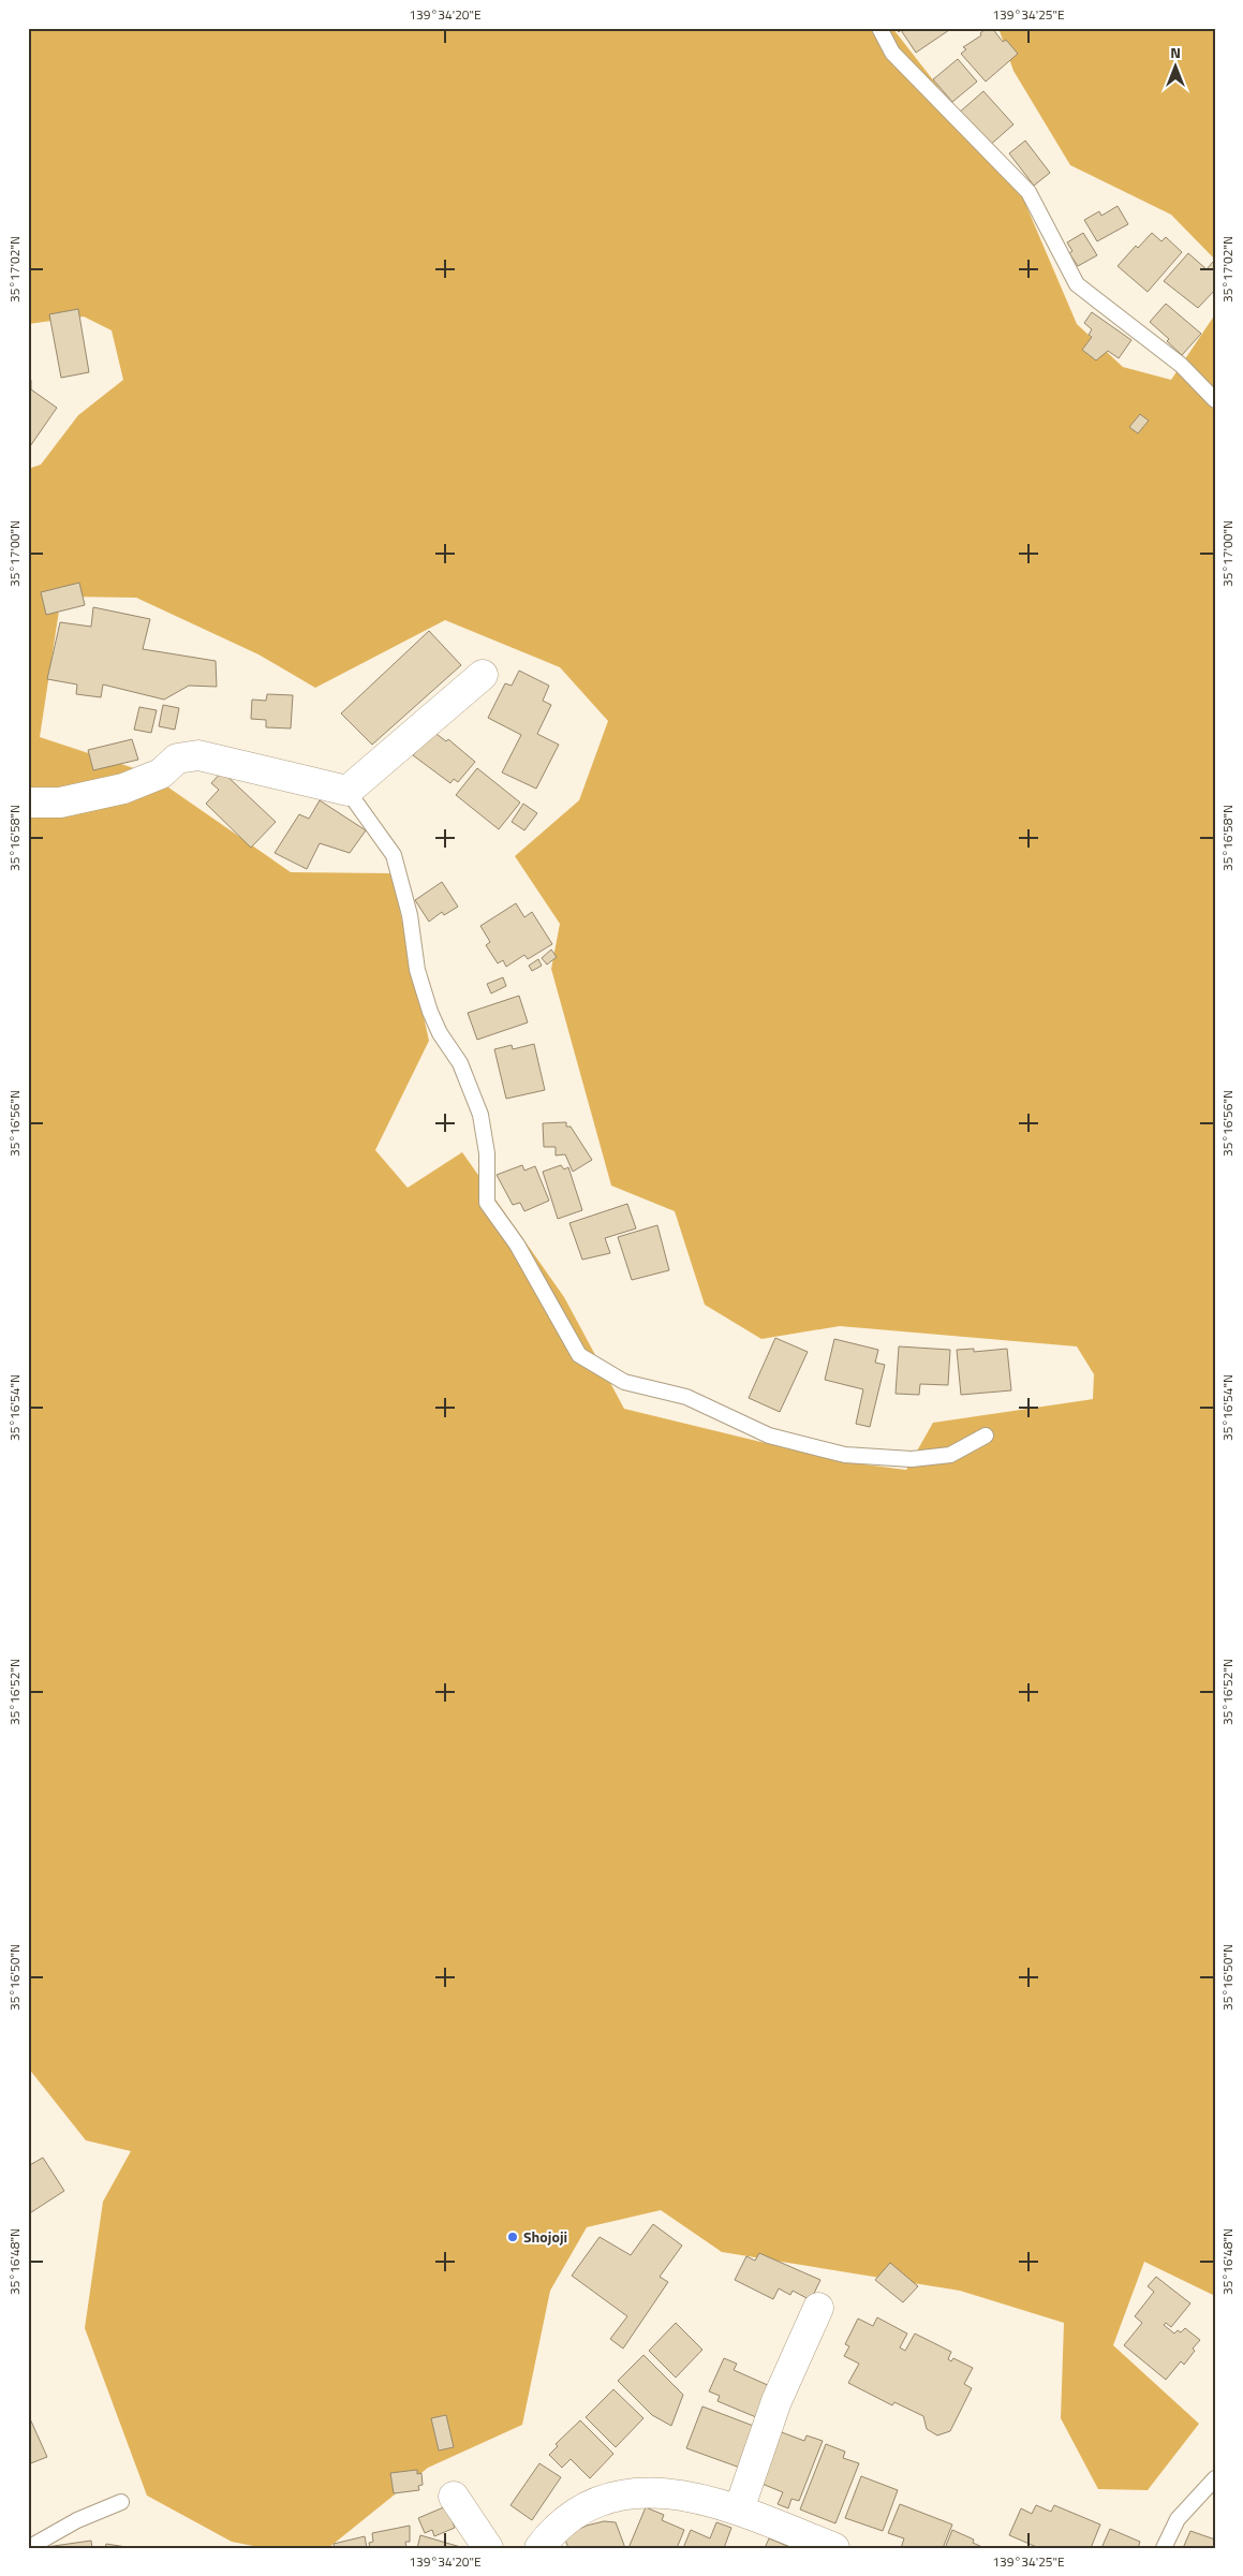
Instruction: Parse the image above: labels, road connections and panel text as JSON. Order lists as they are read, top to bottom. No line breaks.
{"places":["Shojoji"],"north":"top","coordinates":["139°34'20\"E","139°34'25\"E","35°17'02\"N","35°17'00\"N","35°16'58\"N","35°16'56\"N","35°16'54\"N","35°16'52\"N","35°16'50\"N","35°16'48\"N"]}
